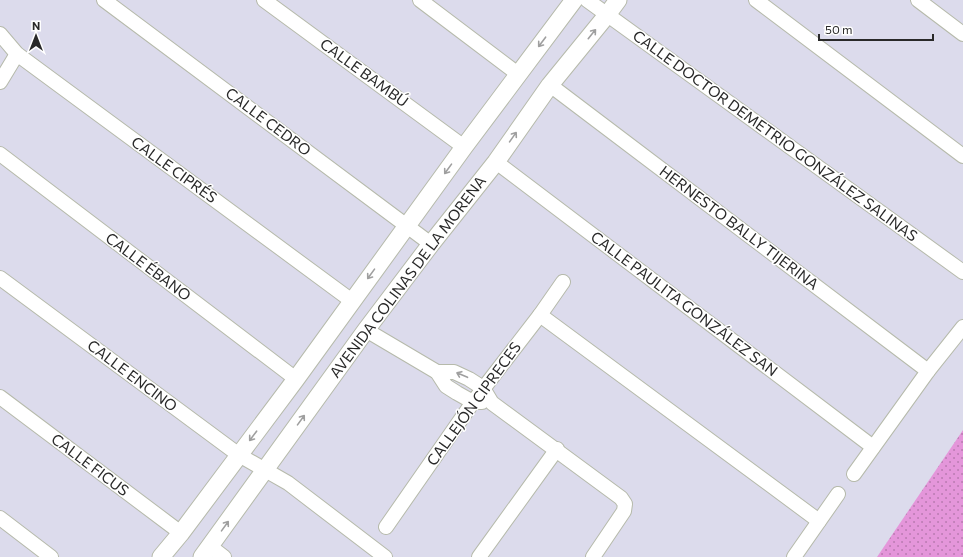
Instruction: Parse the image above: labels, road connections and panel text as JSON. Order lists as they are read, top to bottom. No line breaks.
{"streets":{"street":["CALLE BAMBÚ","CALLE CEDRO","CALLE DOCTOR DEMETRIO GONZÁLEZ SALINAS","CALLE CIPRÉS","HERNESTO BALLY TIJERINA","CALLE ÉBANO","AVENIDA COLINAS DE LA MORENA","CALLE PAULITA GONZÁLEZ SAN","CALLE ENCINO","CALLEJÓN CIPRECES","CALLE FICUS"]},"crossings":[["CALLE BAMBÚ","AVENIDA COLINAS DE LA MORENA"],["CALLE CEDRO","AVENIDA COLINAS DE LA MORENA"],["CALLE DOCTOR DEMETRIO GONZÁLEZ SALINAS","AVENIDA COLINAS DE LA MORENA"],["CALLE CIPRÉS","AVENIDA COLINAS DE LA MORENA"],["HERNESTO BALLY TIJERINA","AVENIDA COLINAS DE LA MORENA"],["CALLE ÉBANO","AVENIDA COLINAS DE LA MORENA"],["AVENIDA COLINAS DE LA MORENA","CALLE PAULITA GONZÁLEZ SAN"],["AVENIDA COLINAS DE LA MORENA","CALLE ENCINO"],["AVENIDA COLINAS DE LA MORENA","CALLE FICUS"]],"scale_bar":"50 m","north":"top"}
